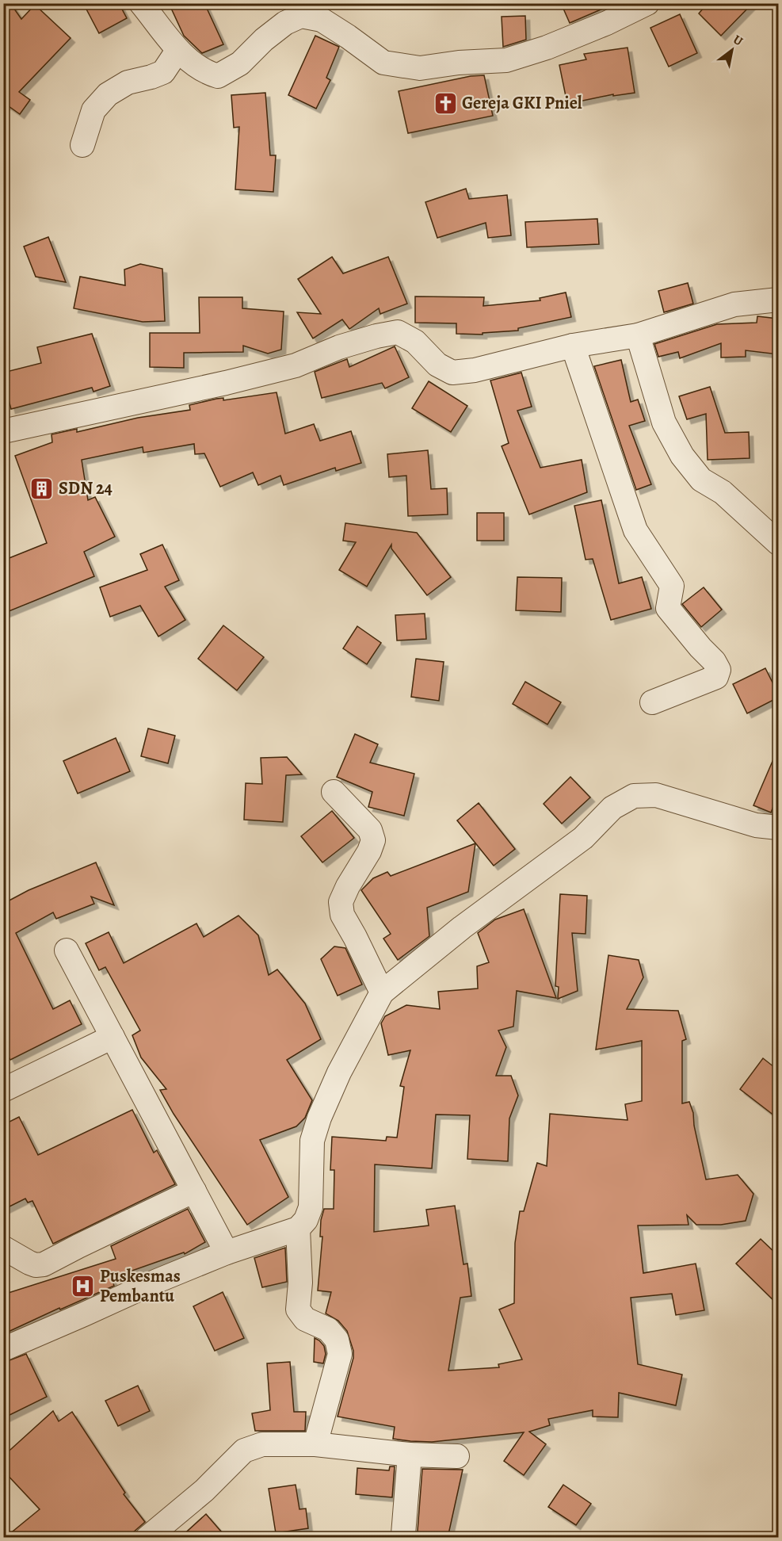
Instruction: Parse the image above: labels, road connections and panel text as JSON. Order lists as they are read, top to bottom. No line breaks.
{"places":{"church":["Gereja GKI Pniel"],"building":["SDN 24"],"hospital":["Puskesmas Pembantu"]},"north":"top right"}
